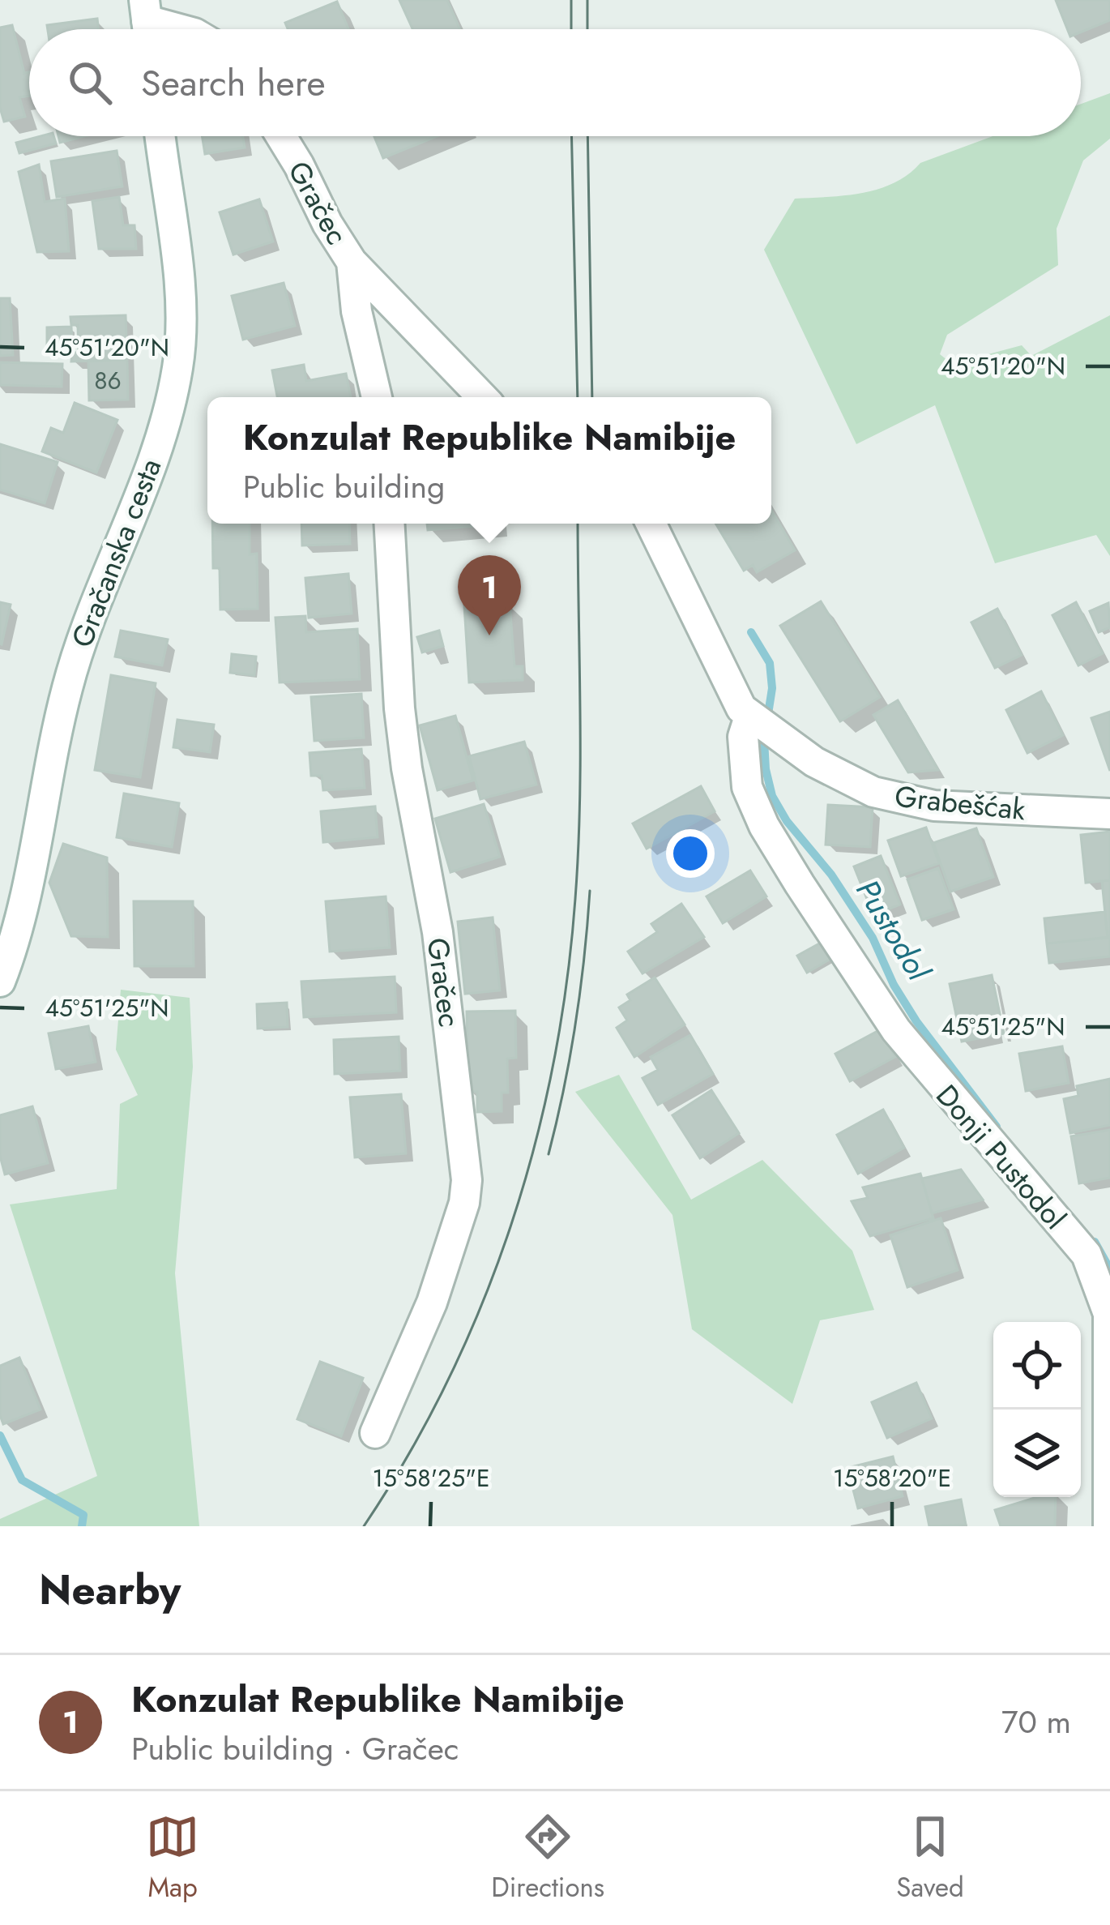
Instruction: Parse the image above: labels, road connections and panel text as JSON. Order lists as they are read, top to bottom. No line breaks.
{"streets":{"street":["Gračec","Gračanska cesta","Grabešćak","Donji Pustodol"]},"crossings":[["Grabešćak","Donji Pustodol"]],"water":["Pustodol"],"house_numbers":["86"],"page":{"search":"Search here","popup":["Konzulat Republike Namibije","Public building"],"pins":"1","heading":"Nearby","list":[{"mark":"1","name":"Konzulat Republike Namibije","note":"Public building · Gračec","value":"70 m"}],"nav":["Map","Directions","Saved"]},"coordinates":["45°51'20\"N","45°51'25\"N","15°58'25\"E","15°58'20\"E"]}
